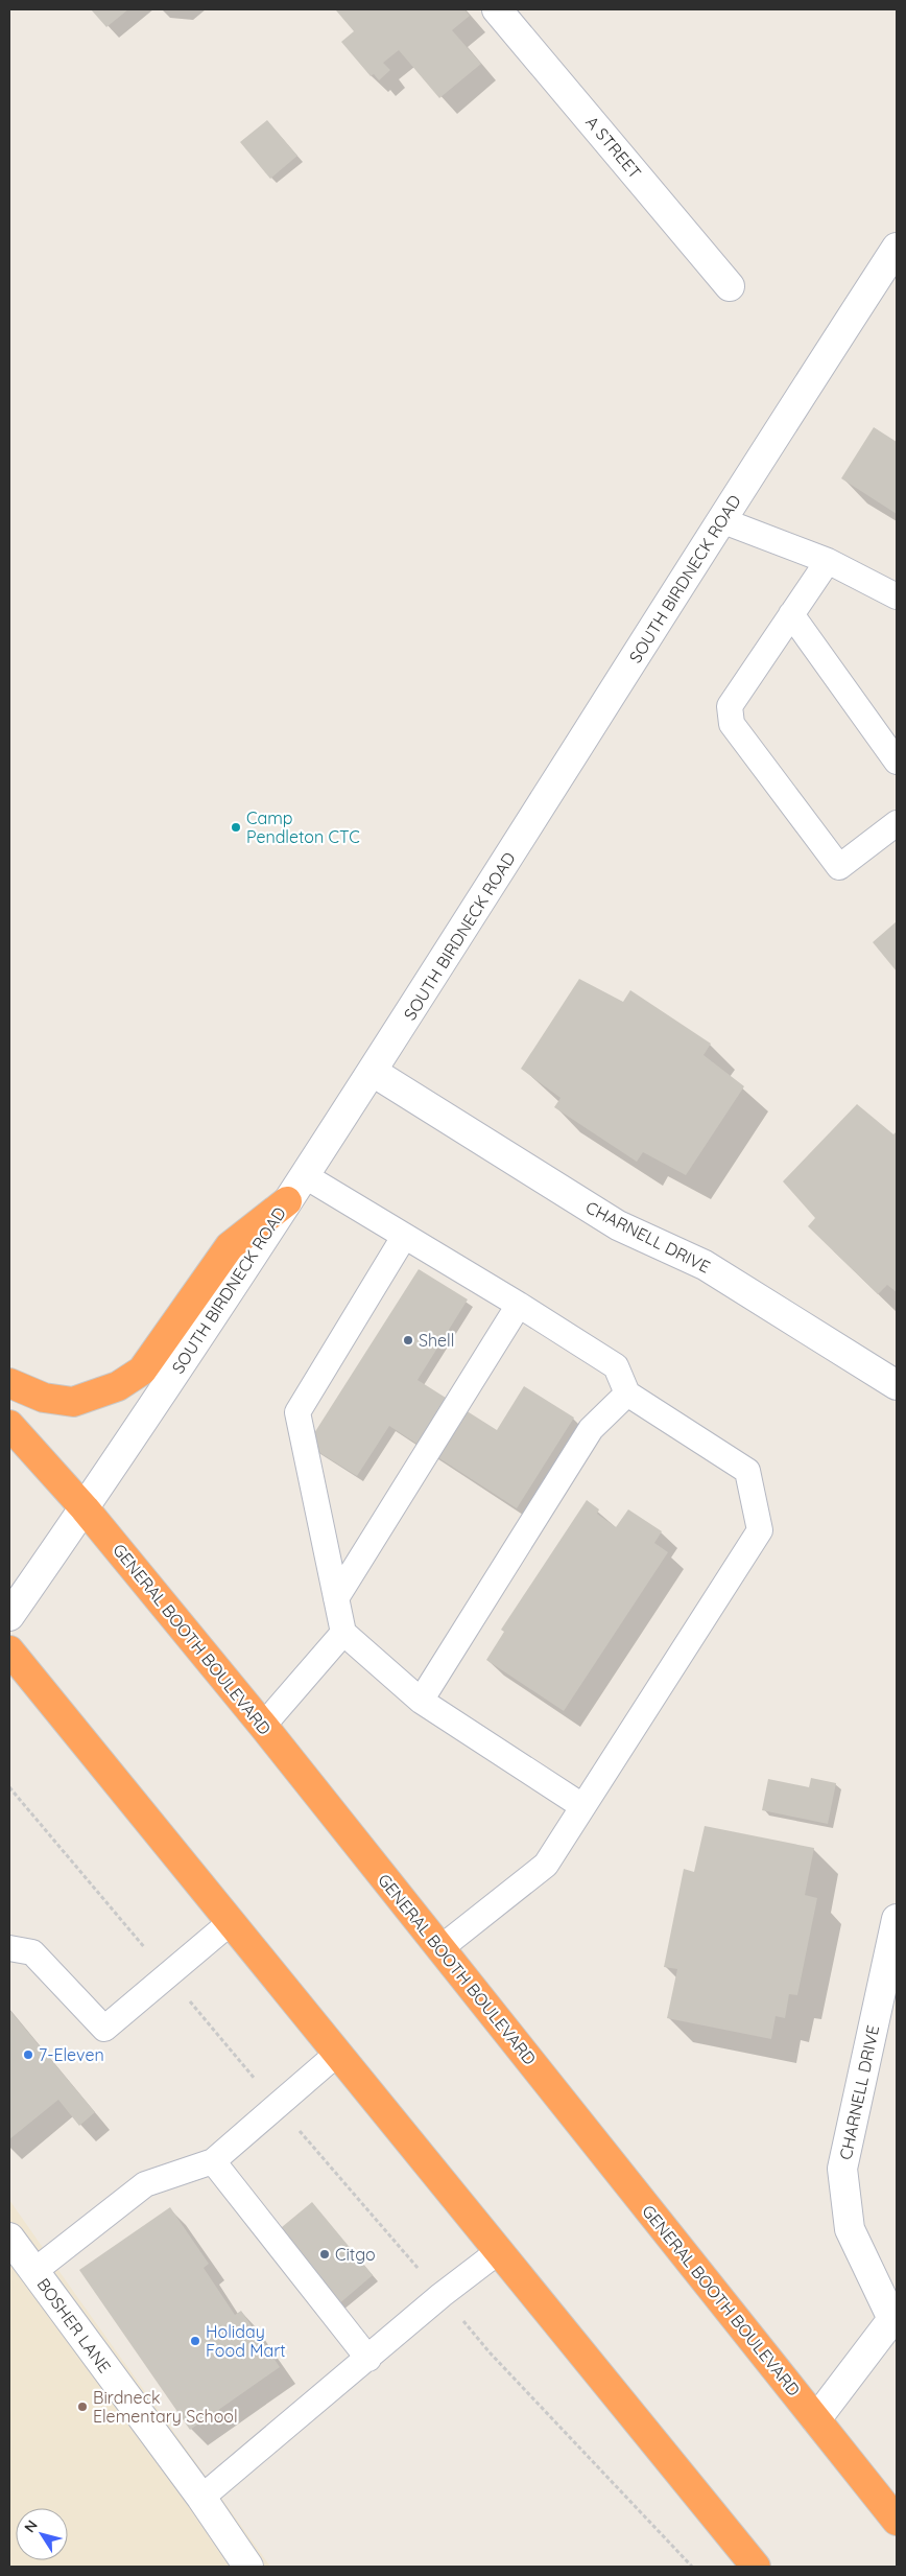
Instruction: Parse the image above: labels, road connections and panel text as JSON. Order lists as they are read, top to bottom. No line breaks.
{"streets":{"highway":["GENERAL BOOTH BOULEVARD"],"street":["A STREET","SOUTH BIRDNECK ROAD","CHARNELL DRIVE","BOSHER LANE"]},"crossings":[["SOUTH BIRDNECK ROAD","CHARNELL DRIVE"],["SOUTH BIRDNECK ROAD","GENERAL BOOTH BOULEVARD"],["CHARNELL DRIVE","GENERAL BOOTH BOULEVARD"]],"places":["Camp Pendleton CTC","Shell","7-Eleven","Citgo","Holiday Food Mart","Birdneck Elementary School"],"north":"top left"}
